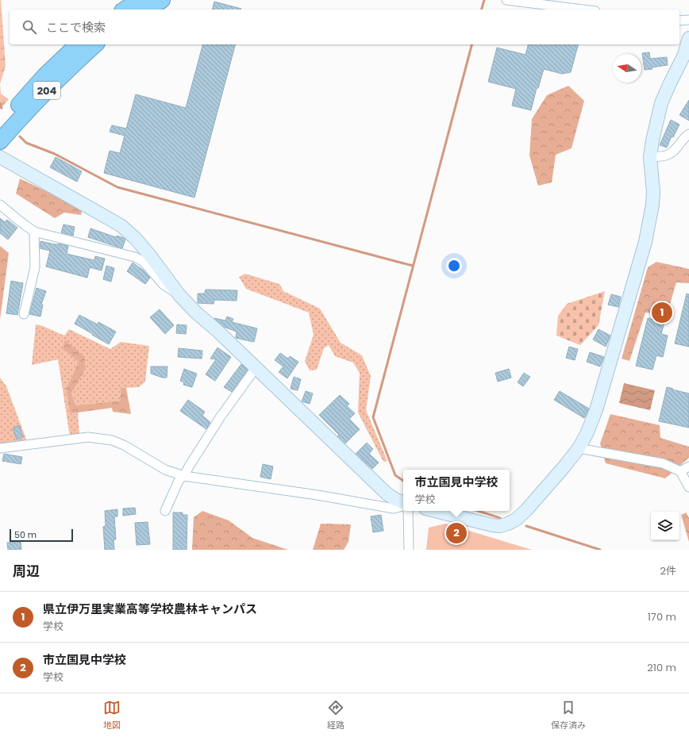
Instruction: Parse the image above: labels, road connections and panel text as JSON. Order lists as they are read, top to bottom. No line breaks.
{"streets":{"highway":["204"]},"scale_bar":"50 m","north":"left","page":{"search":"ここで検索","pins":["1","2"],"popup":["市立国見中学校","学校"],"scale":"50 m","heading":["周辺","2件"],"list":[{"mark":"1","name":"県立伊万里実業高等学校農林キャンパス","note":"学校","value":"170 m"},{"mark":"2","name":"市立国見中学校","note":"学校","value":"210 m"}],"nav":["地図","経路","保存済み"]}}
